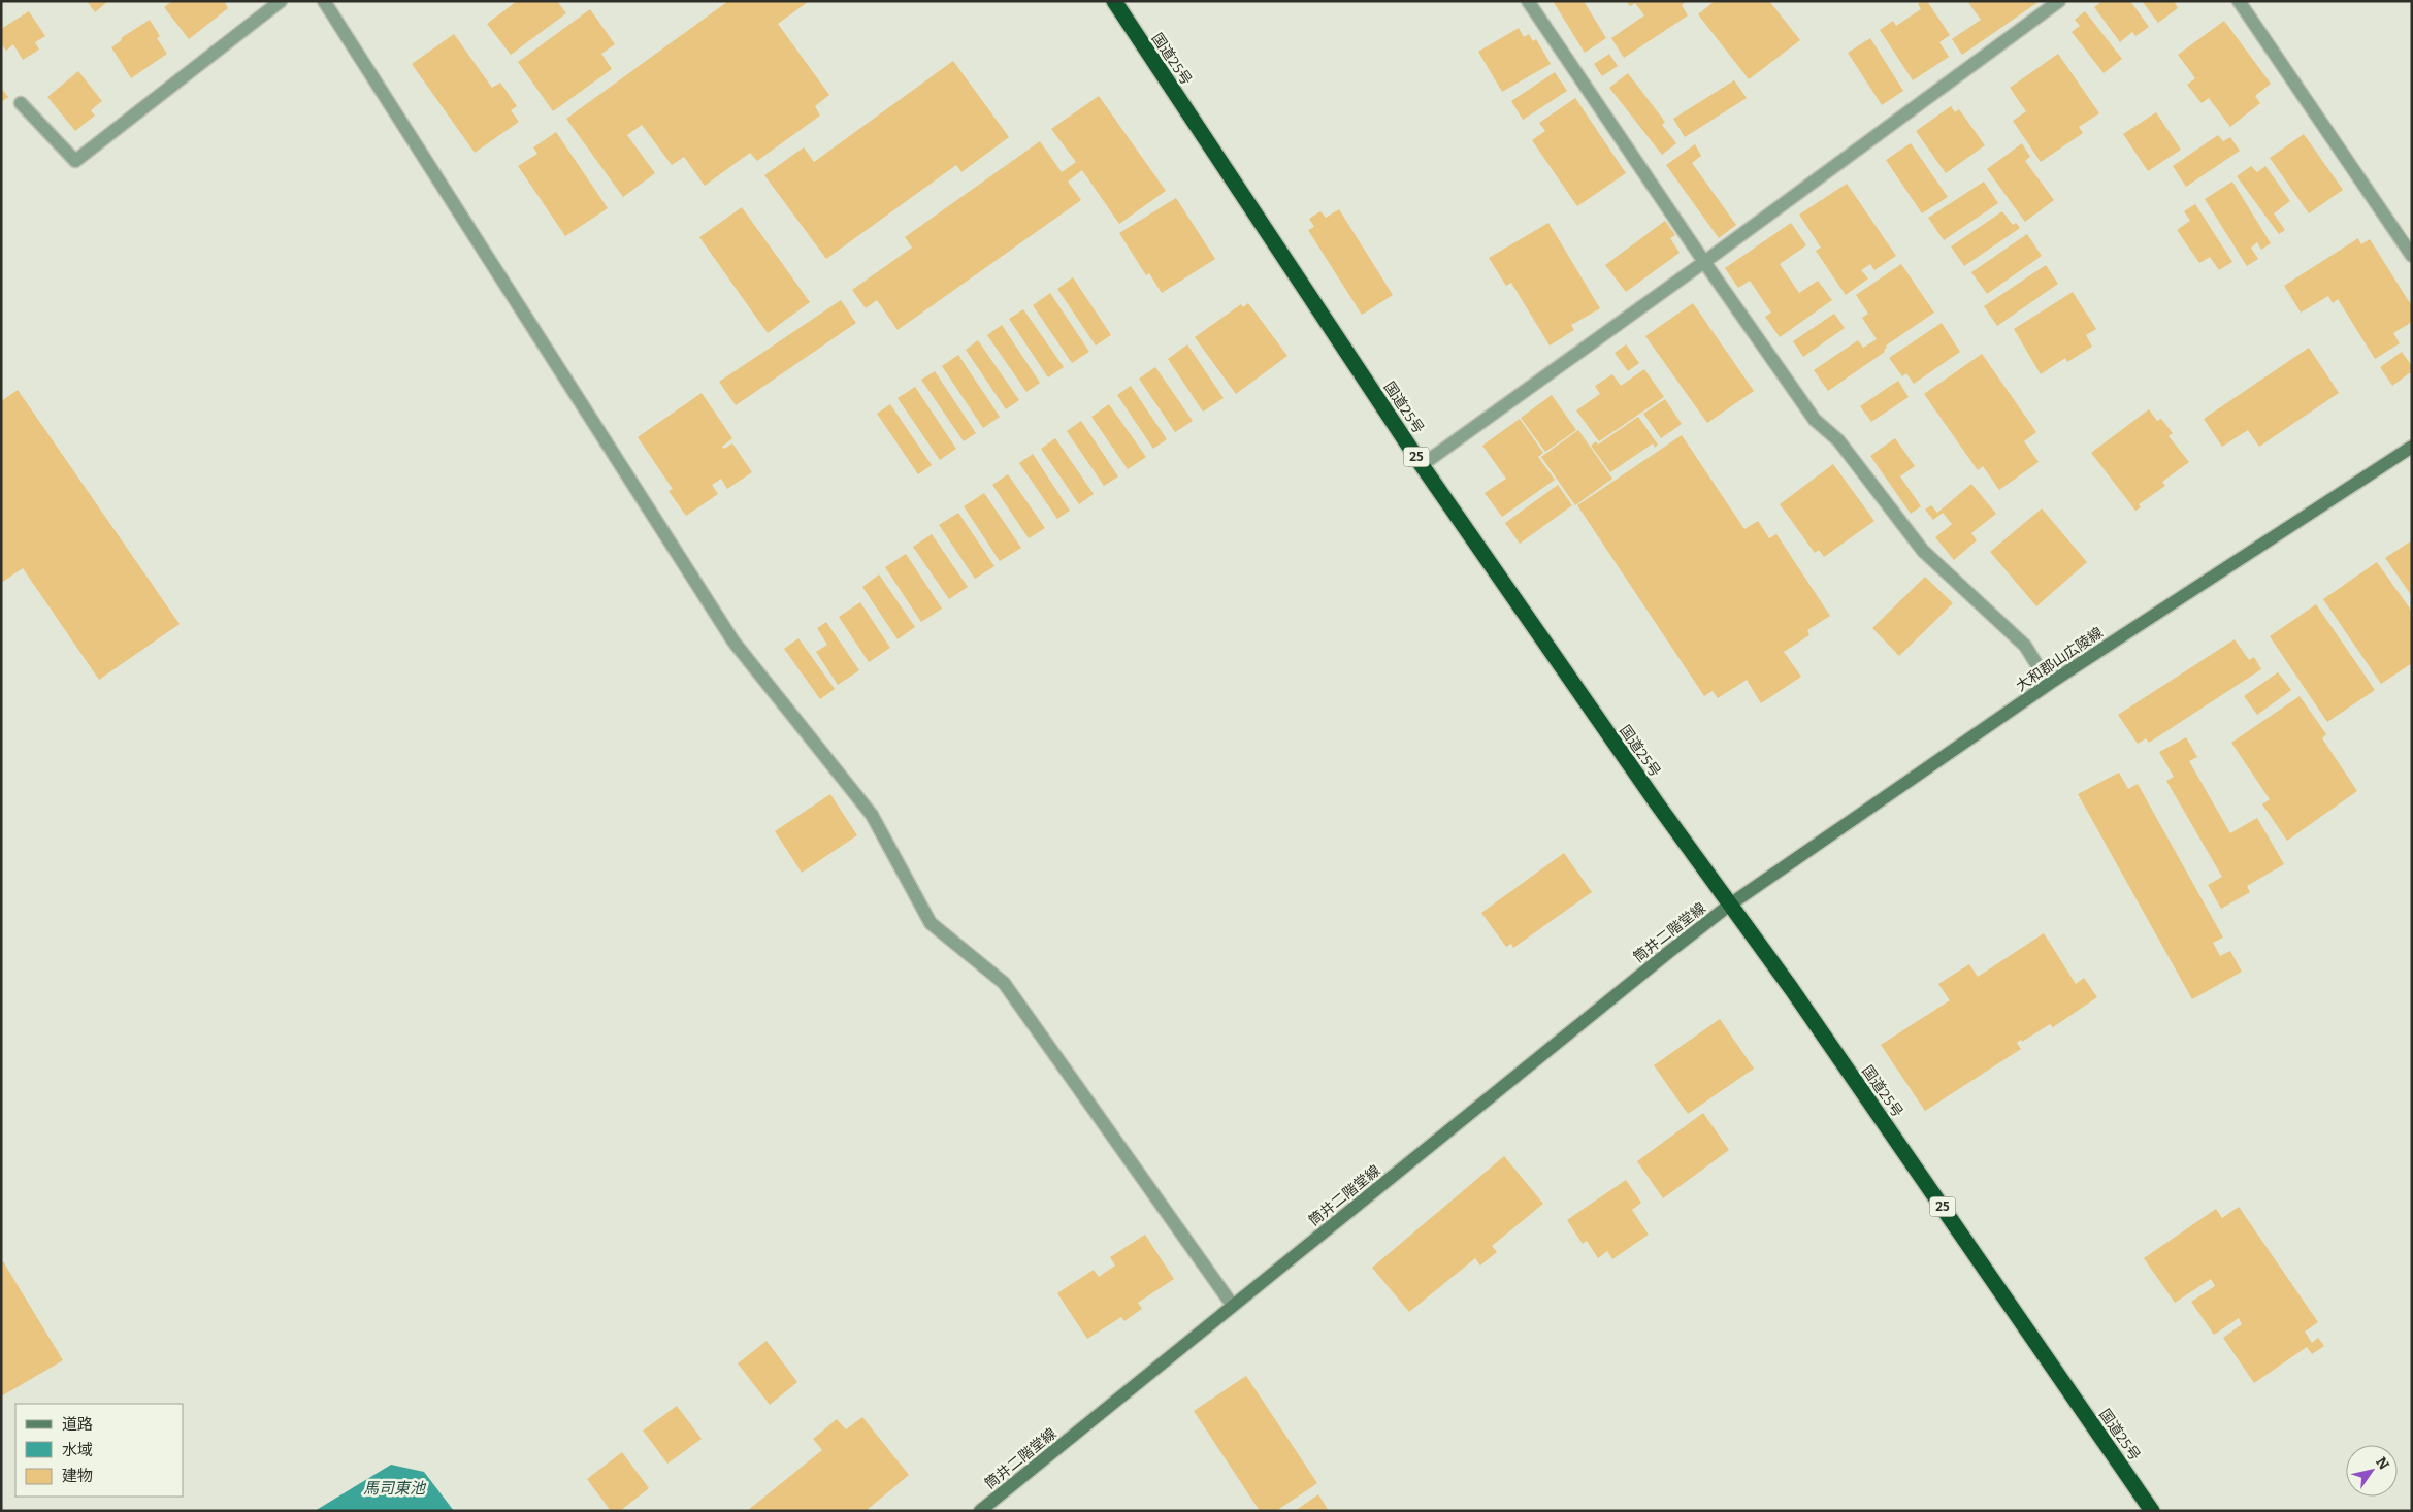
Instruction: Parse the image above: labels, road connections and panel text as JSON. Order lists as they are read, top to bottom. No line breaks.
{"streets":{"highway":["国道25号","25"],"main road":["大和郡山広陵線","筒井二階堂線"]},"crossings":[["国道25号","大和郡山広陵線"],["国道25号","筒井二階堂線"],["大和郡山広陵線","筒井二階堂線"]],"water":["馬司東池"],"legend":["道路","水域","建物"],"north":"top right"}
